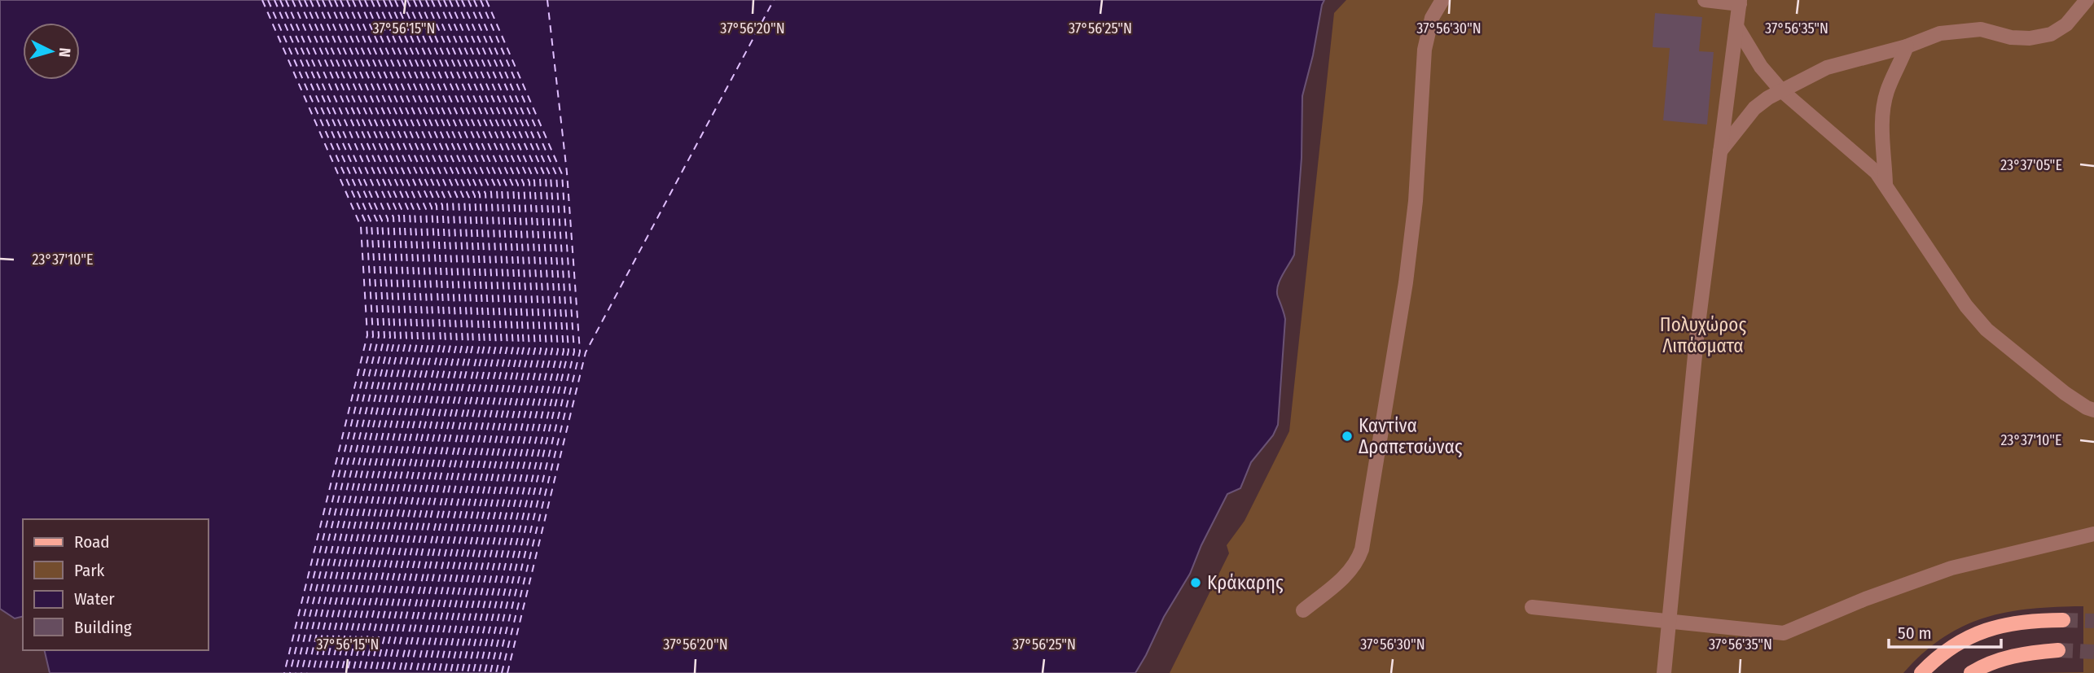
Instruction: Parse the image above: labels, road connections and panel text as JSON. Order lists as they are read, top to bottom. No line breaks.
{"parks":["Πολυχώρος Λιπάσματα"],"places":["Καντίνα Δραπετσώνας","Κράκαρης"],"legend":["Road","Park","Water","Building"],"scale_bar":"50 m","north":"right","coordinates":["37°56'15\"N","37°56'20\"N","37°56'25\"N","37°56'30\"N","37°56'35\"N","23°37'05\"E","23°37'10\"E"]}
